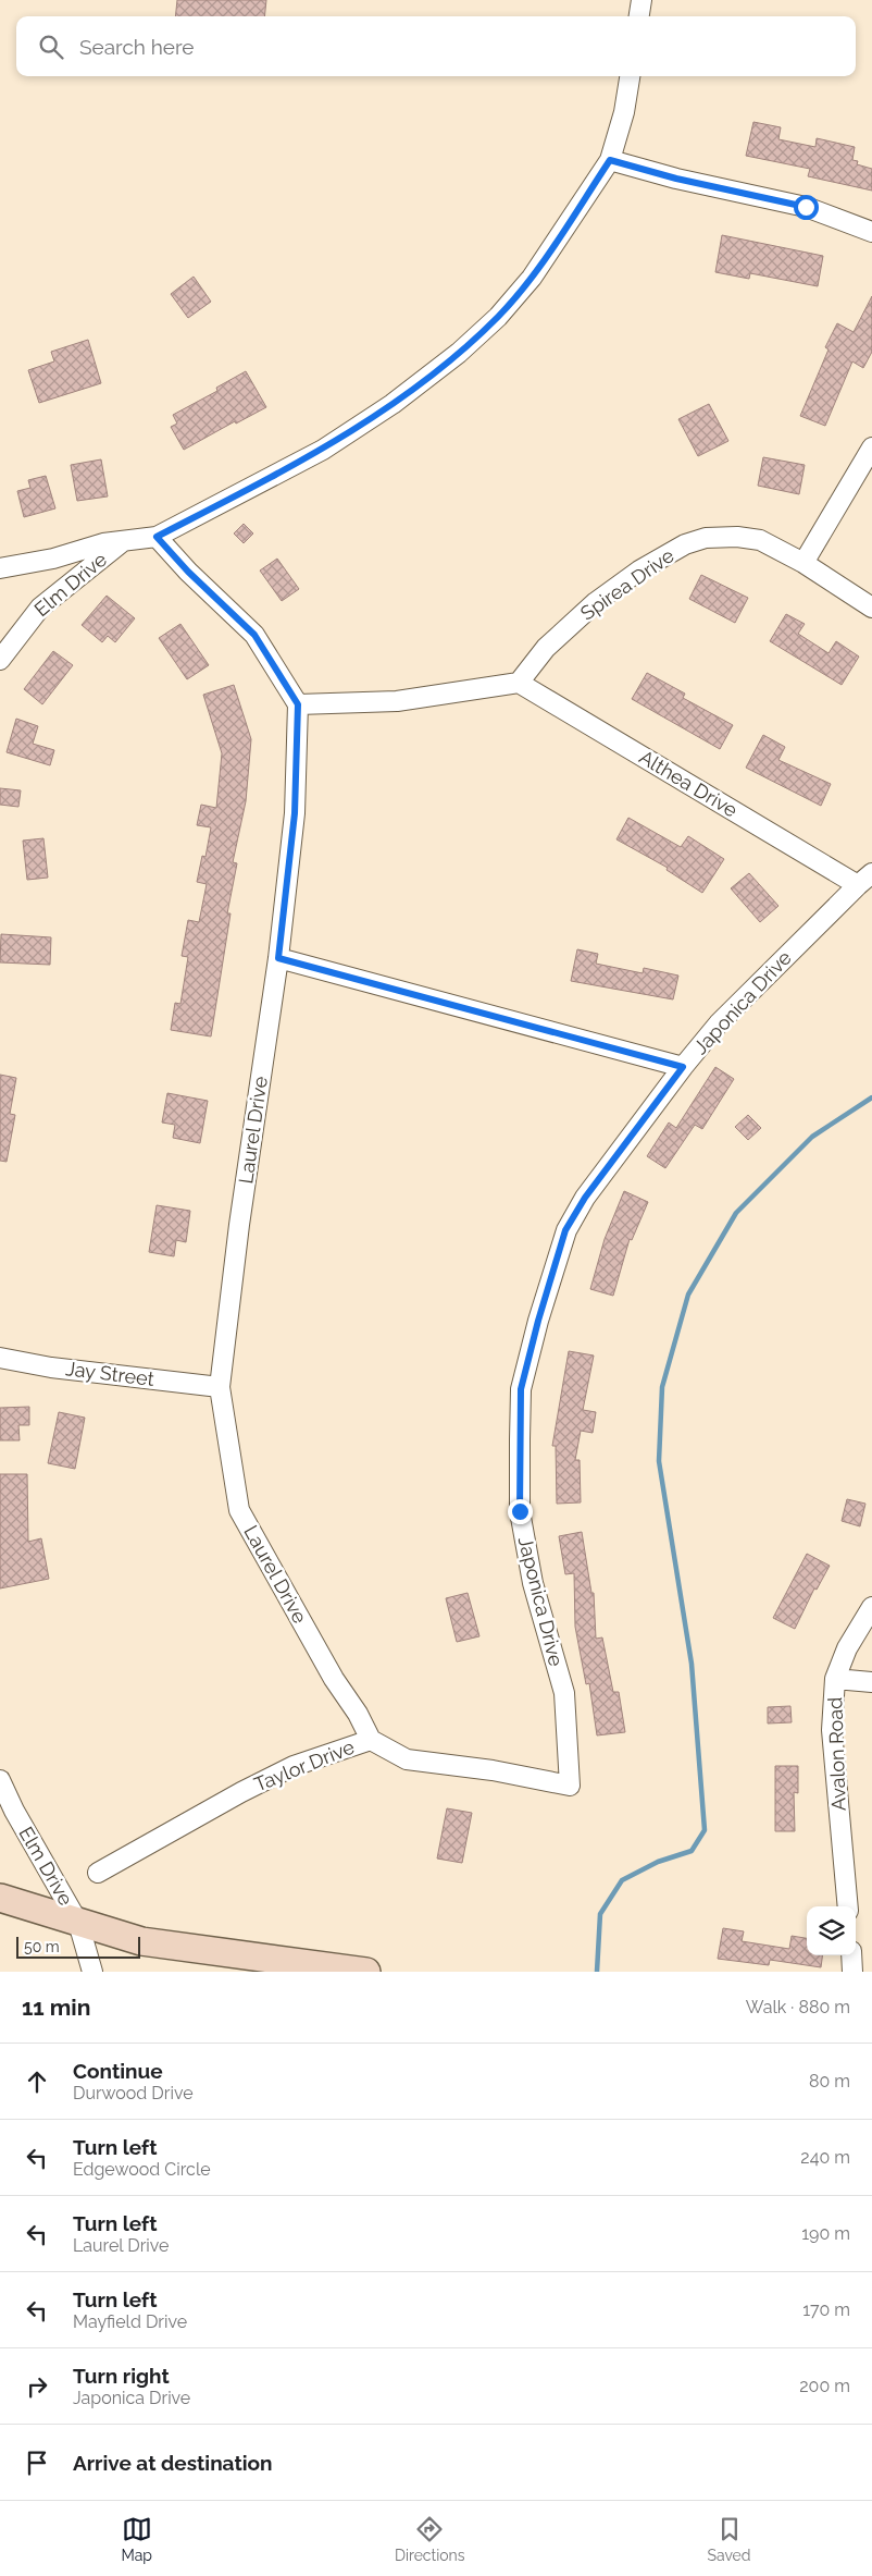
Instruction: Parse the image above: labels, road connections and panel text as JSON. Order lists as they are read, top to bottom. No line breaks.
{"streets":{"street":["Elm Drive","Spirea Drive","Althea Drive","Japonica Drive","Laurel Drive","Jay Street","Avalon Road","Taylor Drive"]},"crossings":[["Spirea Drive","Althea Drive"],["Althea Drive","Japonica Drive"],["Japonica Drive","Taylor Drive"],["Laurel Drive","Jay Street"],["Laurel Drive","Taylor Drive"]],"scale_bar":"50 m","page":{"search":"Search here","scale":"50 m","heading":["11 min","Walk · 880 m"],"list":[["Continue","Durwood Drive","80 m"],["Turn left","Edgewood Circle","240 m"],["Turn left","Laurel Drive","190 m"],["Turn left","Mayfield Drive","170 m"],["Turn right","Japonica Drive","200 m"],"Arrive at destination"],"nav":["Map","Directions","Saved"]}}
